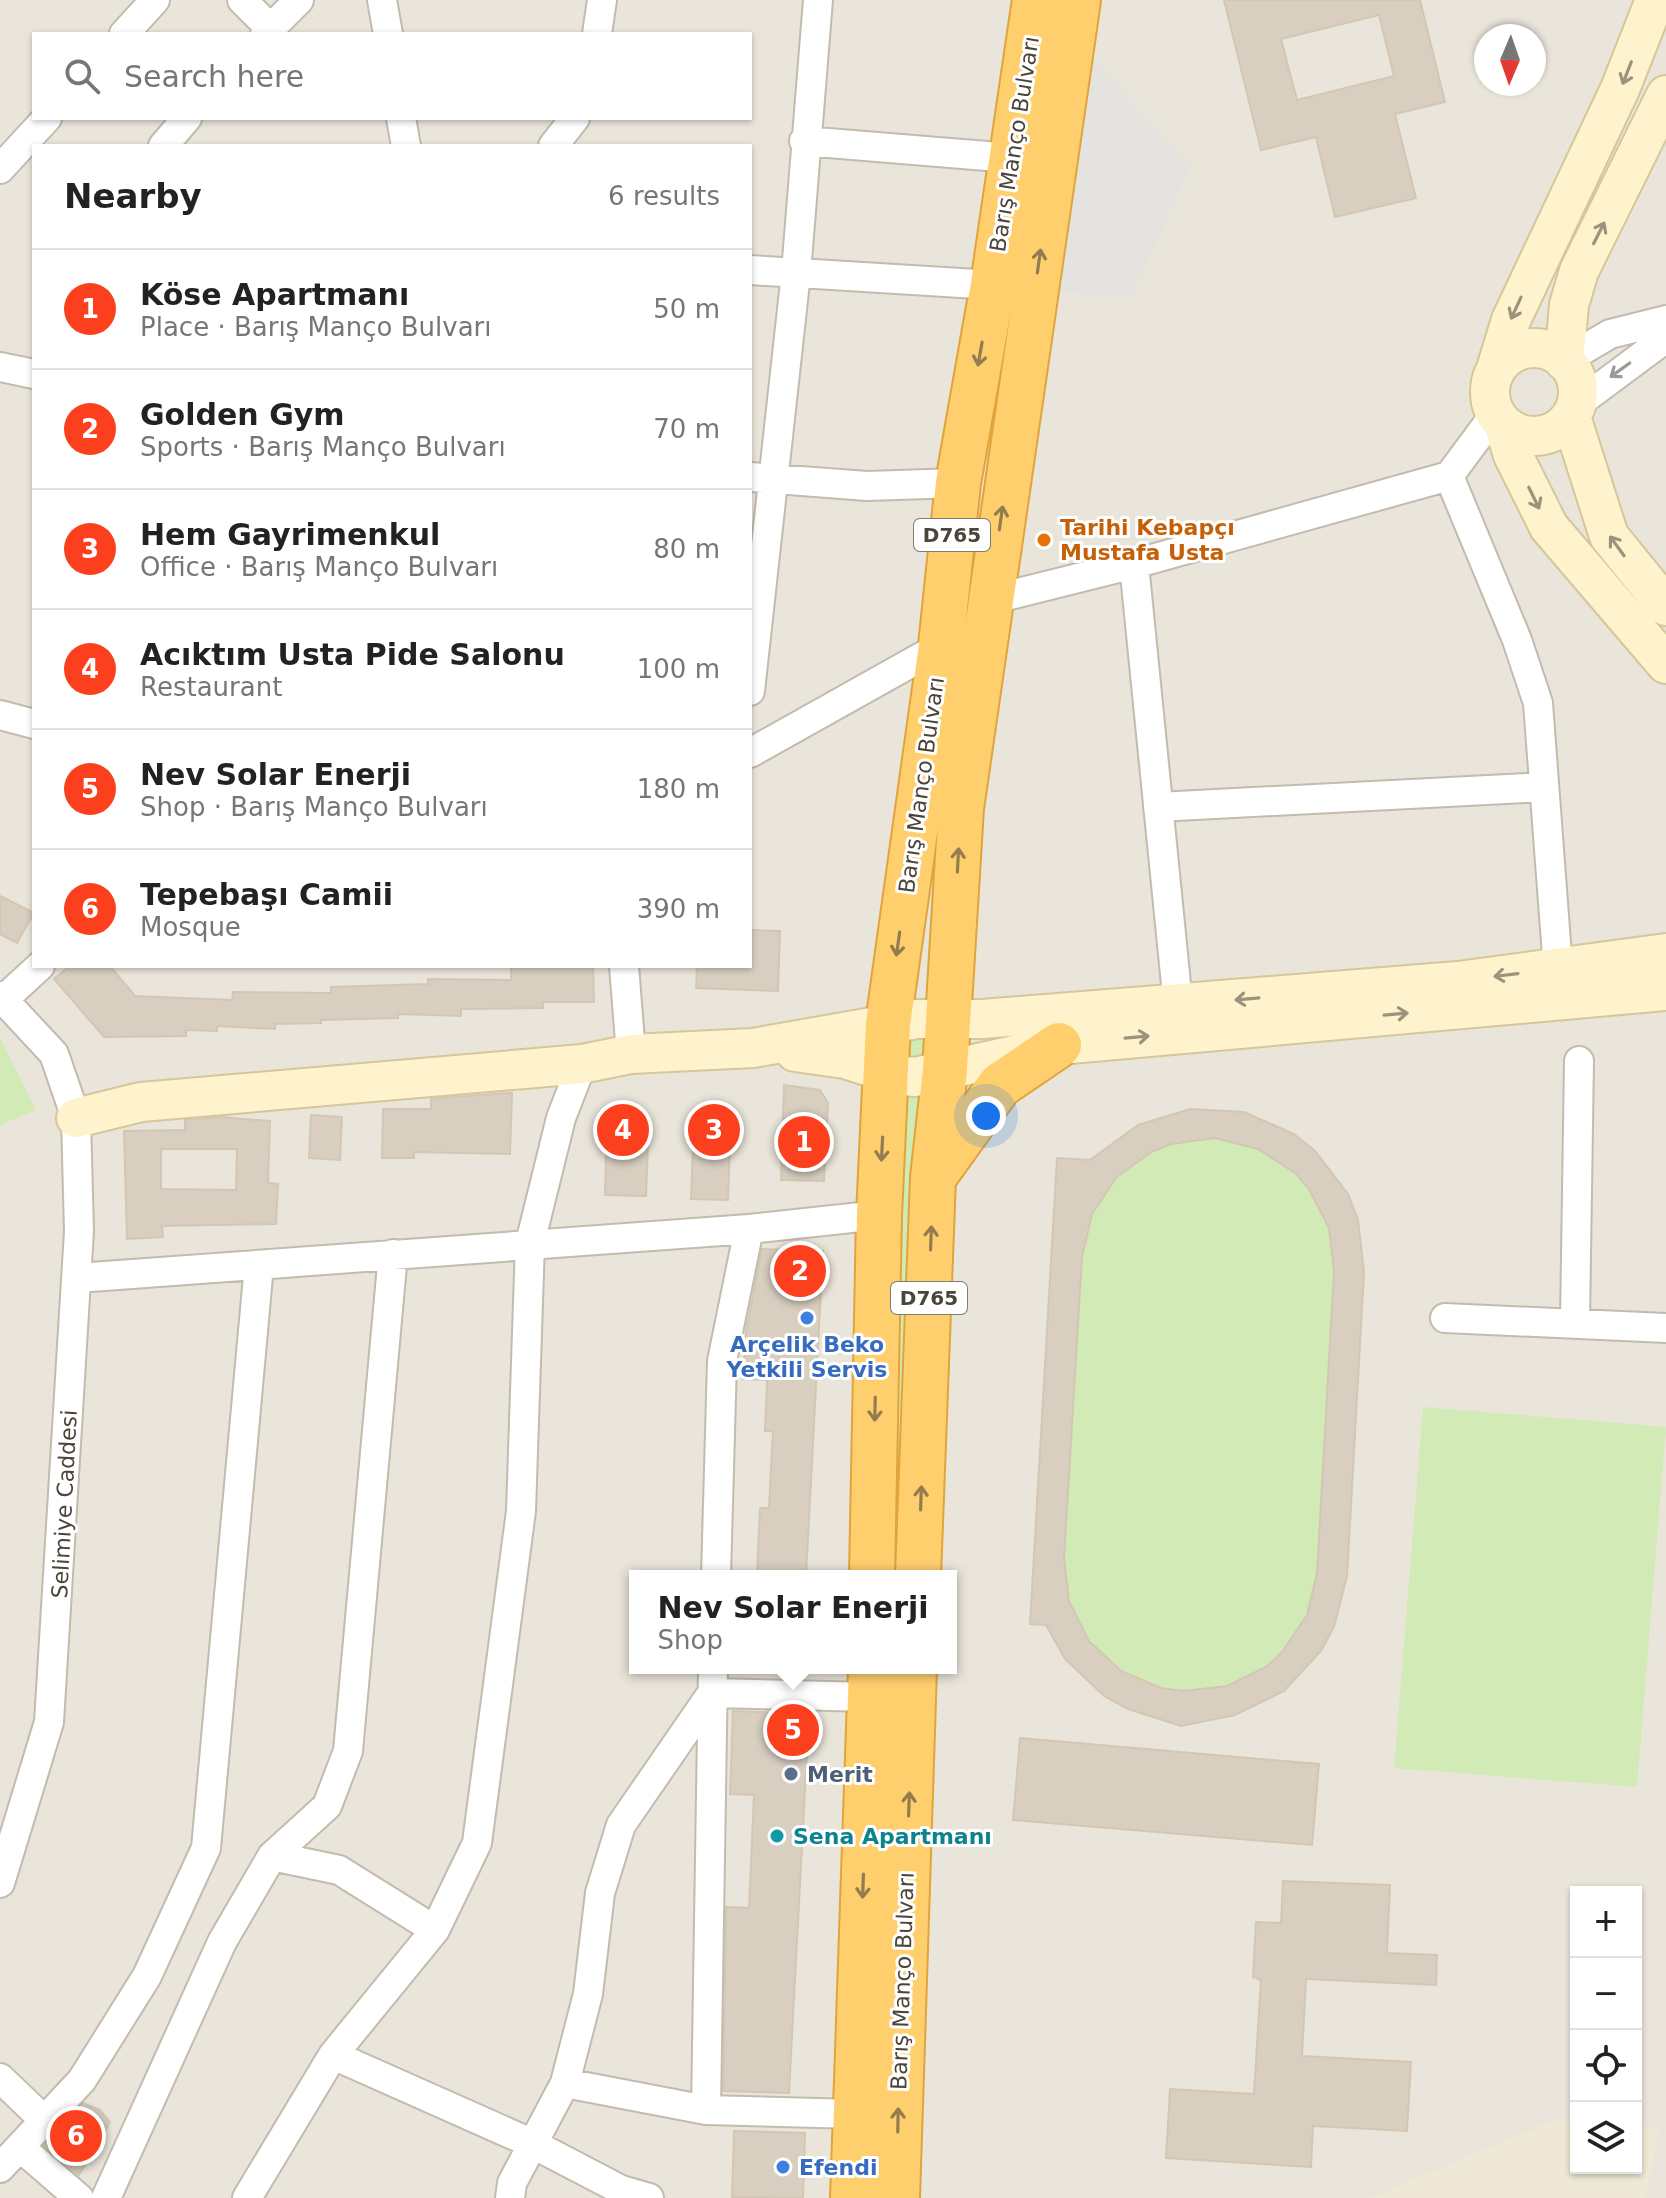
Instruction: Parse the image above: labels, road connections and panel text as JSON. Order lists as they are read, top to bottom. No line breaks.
{"streets":{"highway":["Barış Manço Bulvarı","D765"],"street":["Selimiye Caddesi"]},"places":["Tarihi Kebapçı Mustafa Usta","Arçelik Beko Yetkili Servis","Merit","Sena Apartmanı","Efendi"],"north":"bottom","page":{"search":"Search here","heading":["Nearby","6 results"],"list":[{"mark":"1","name":"Köse Apartmanı","note":"Place · Barış Manço Bulvarı","value":"50 m"},{"mark":"2","name":"Golden Gym","note":"Sports · Barış Manço Bulvarı","value":"70 m"},{"mark":"3","name":"Hem Gayrimenkul","note":"Office · Barış Manço Bulvarı","value":"80 m"},{"mark":"4","name":"Acıktım Usta Pide Salonu","note":"Restaurant","value":"100 m"},{"mark":"5","name":"Nev Solar Enerji","note":"Shop · Barış Manço Bulvarı","value":"180 m"},{"mark":"6","name":"Tepebaşı Camii","note":"Mosque","value":"390 m"}],"pins":["3","4","1","2","5","6"],"popup":["Nev Solar Enerji","Shop"],"map_buttons":["+","−"]}}
